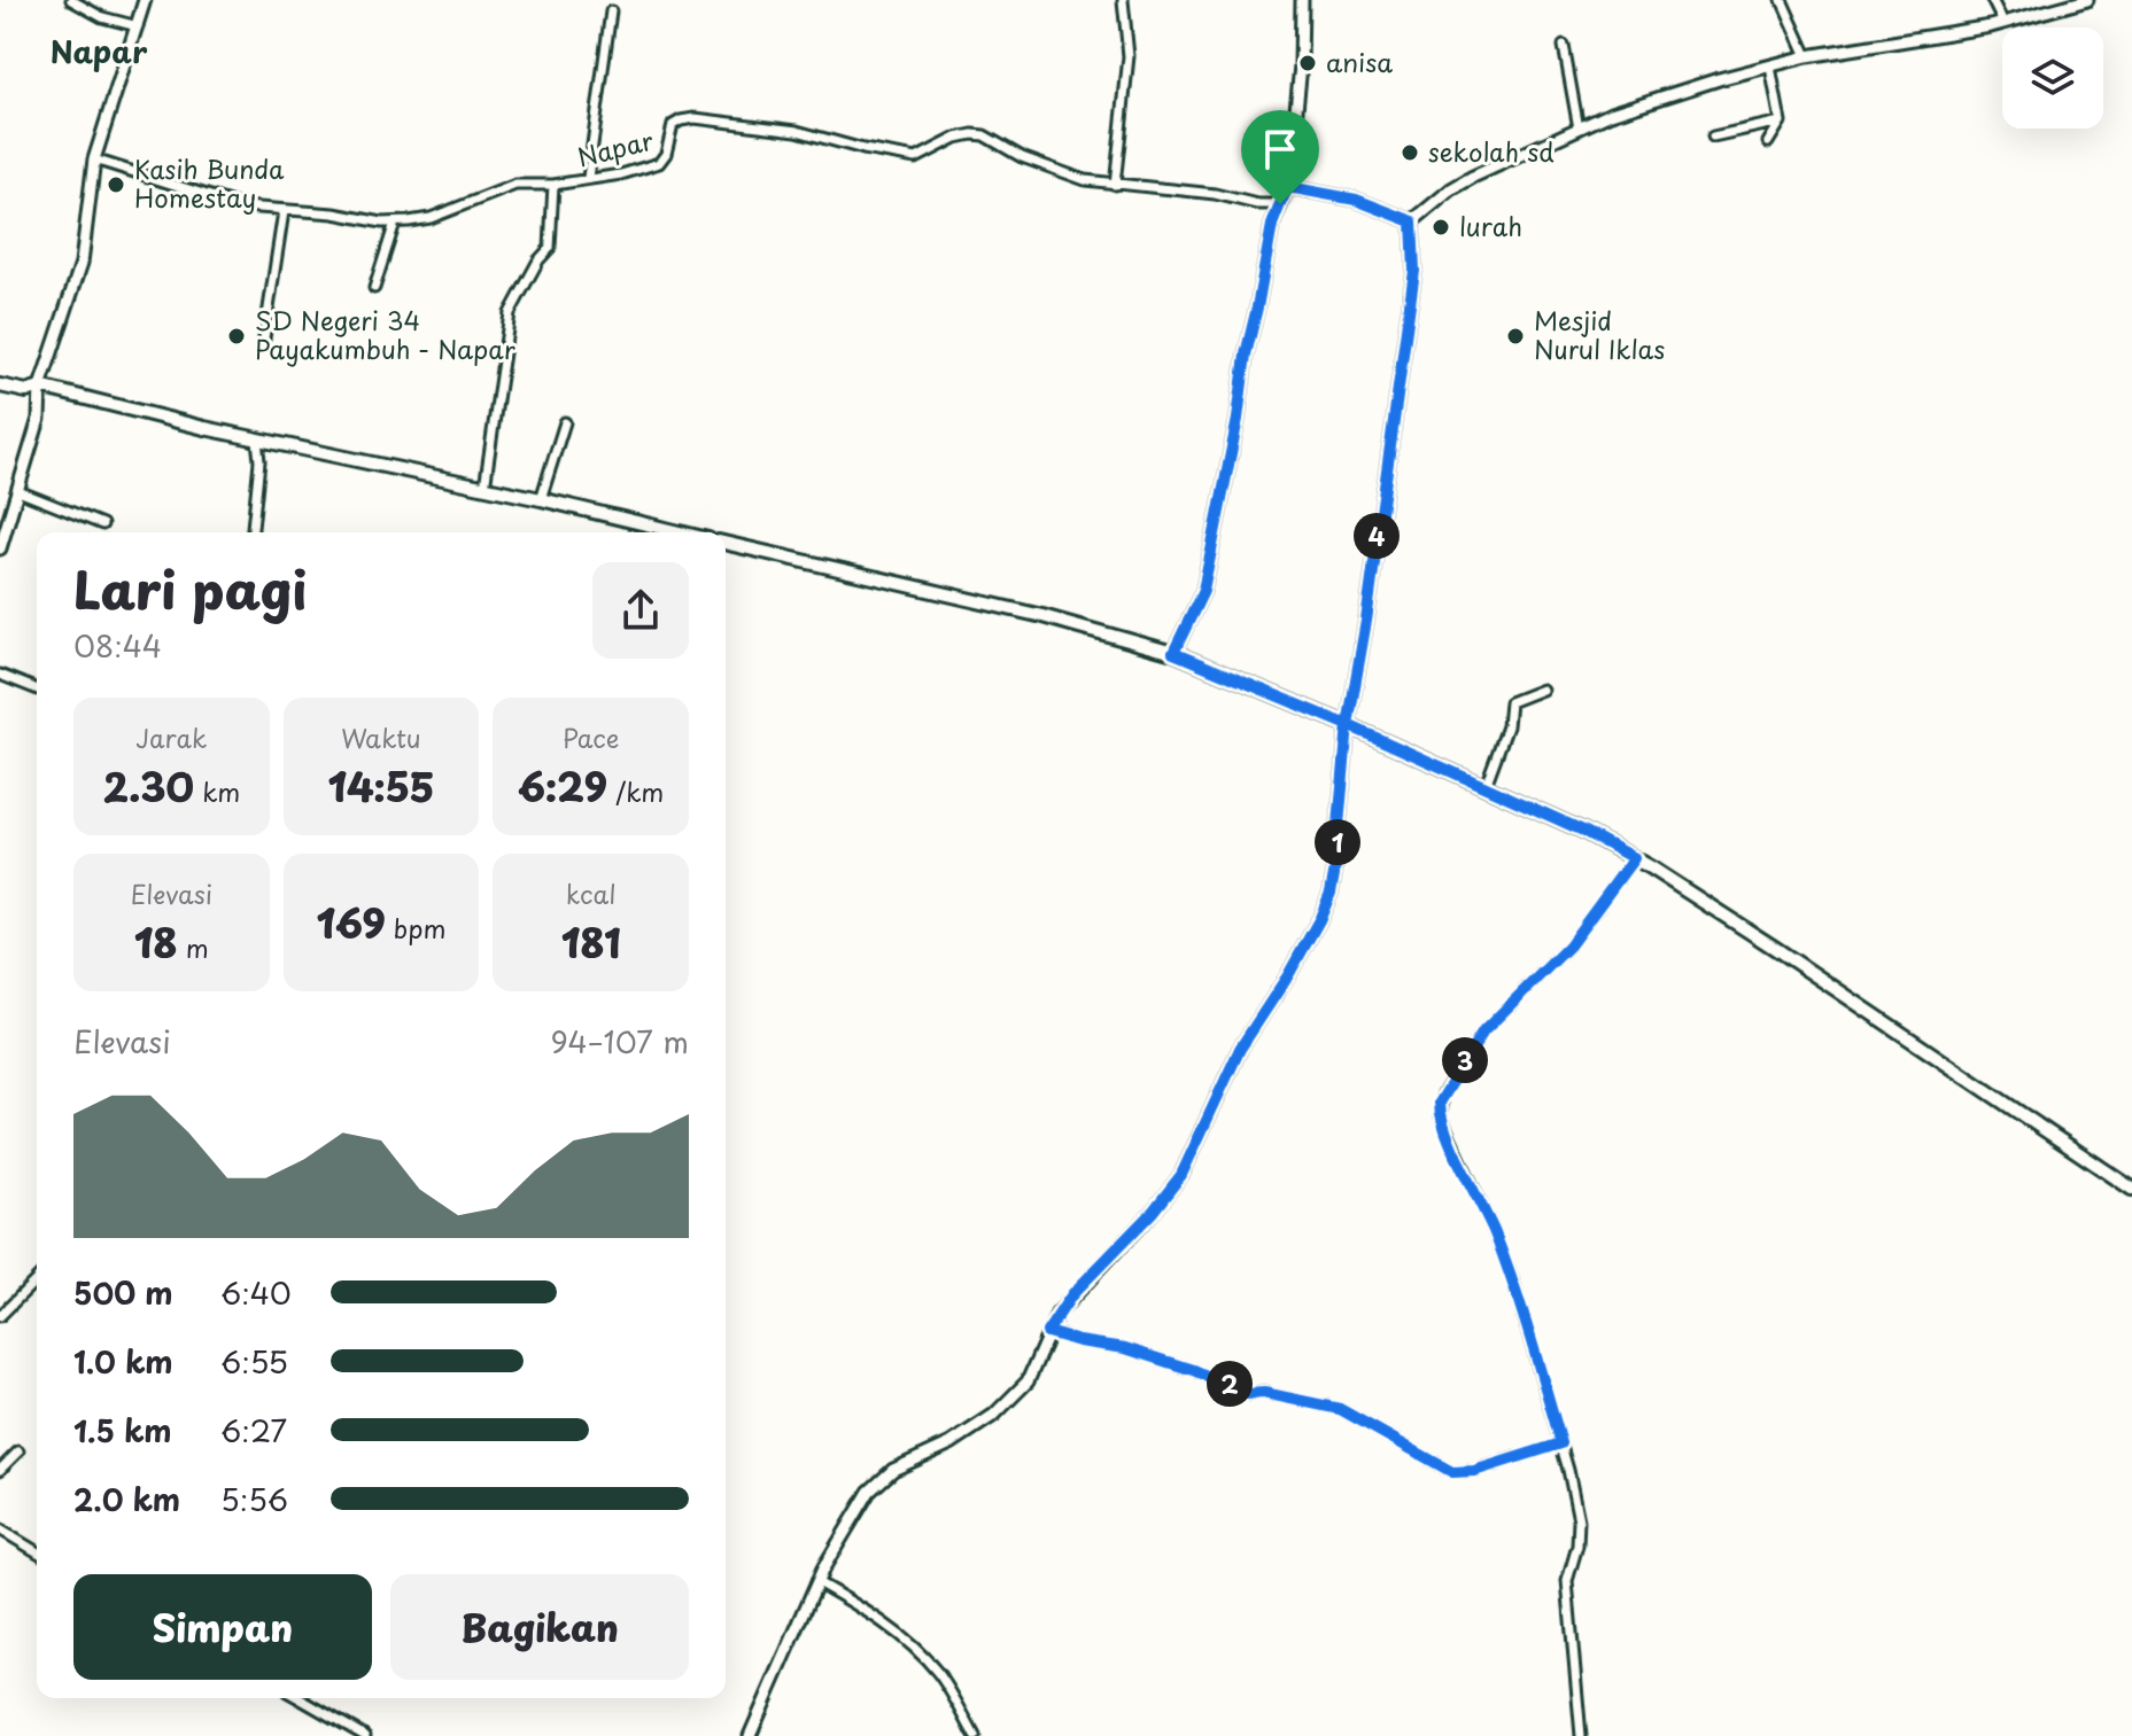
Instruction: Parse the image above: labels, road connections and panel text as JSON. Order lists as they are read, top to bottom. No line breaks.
{"streets":{"street":["Napar"]},"districts":["Napar"],"places":["anisa","sekolah sd","Kasih Bunda Homestay","lurah","SD Negeri 34 Payakumbuh - Napar","Mesjid Nurul Iklas"],"page":{"pins":["4","1","3","2"],"heading":["Lari pagi","08:44"],"stats":[["Jarak","2.30 km"],["Waktu","14:55"],["Pace","6:29 /km"],["Elevasi","18 m"],["169 bpm"],["kcal","181"]],"chart":["Elevasi","94–107 m"],"list":[{"name":"500 m","note":"6:40"},{"name":"1.0 km","note":"6:55"},{"name":"1.5 km","note":"6:27"},{"name":"2.0 km","note":"5:56"}],"buttons":["Simpan","Bagikan"]}}
